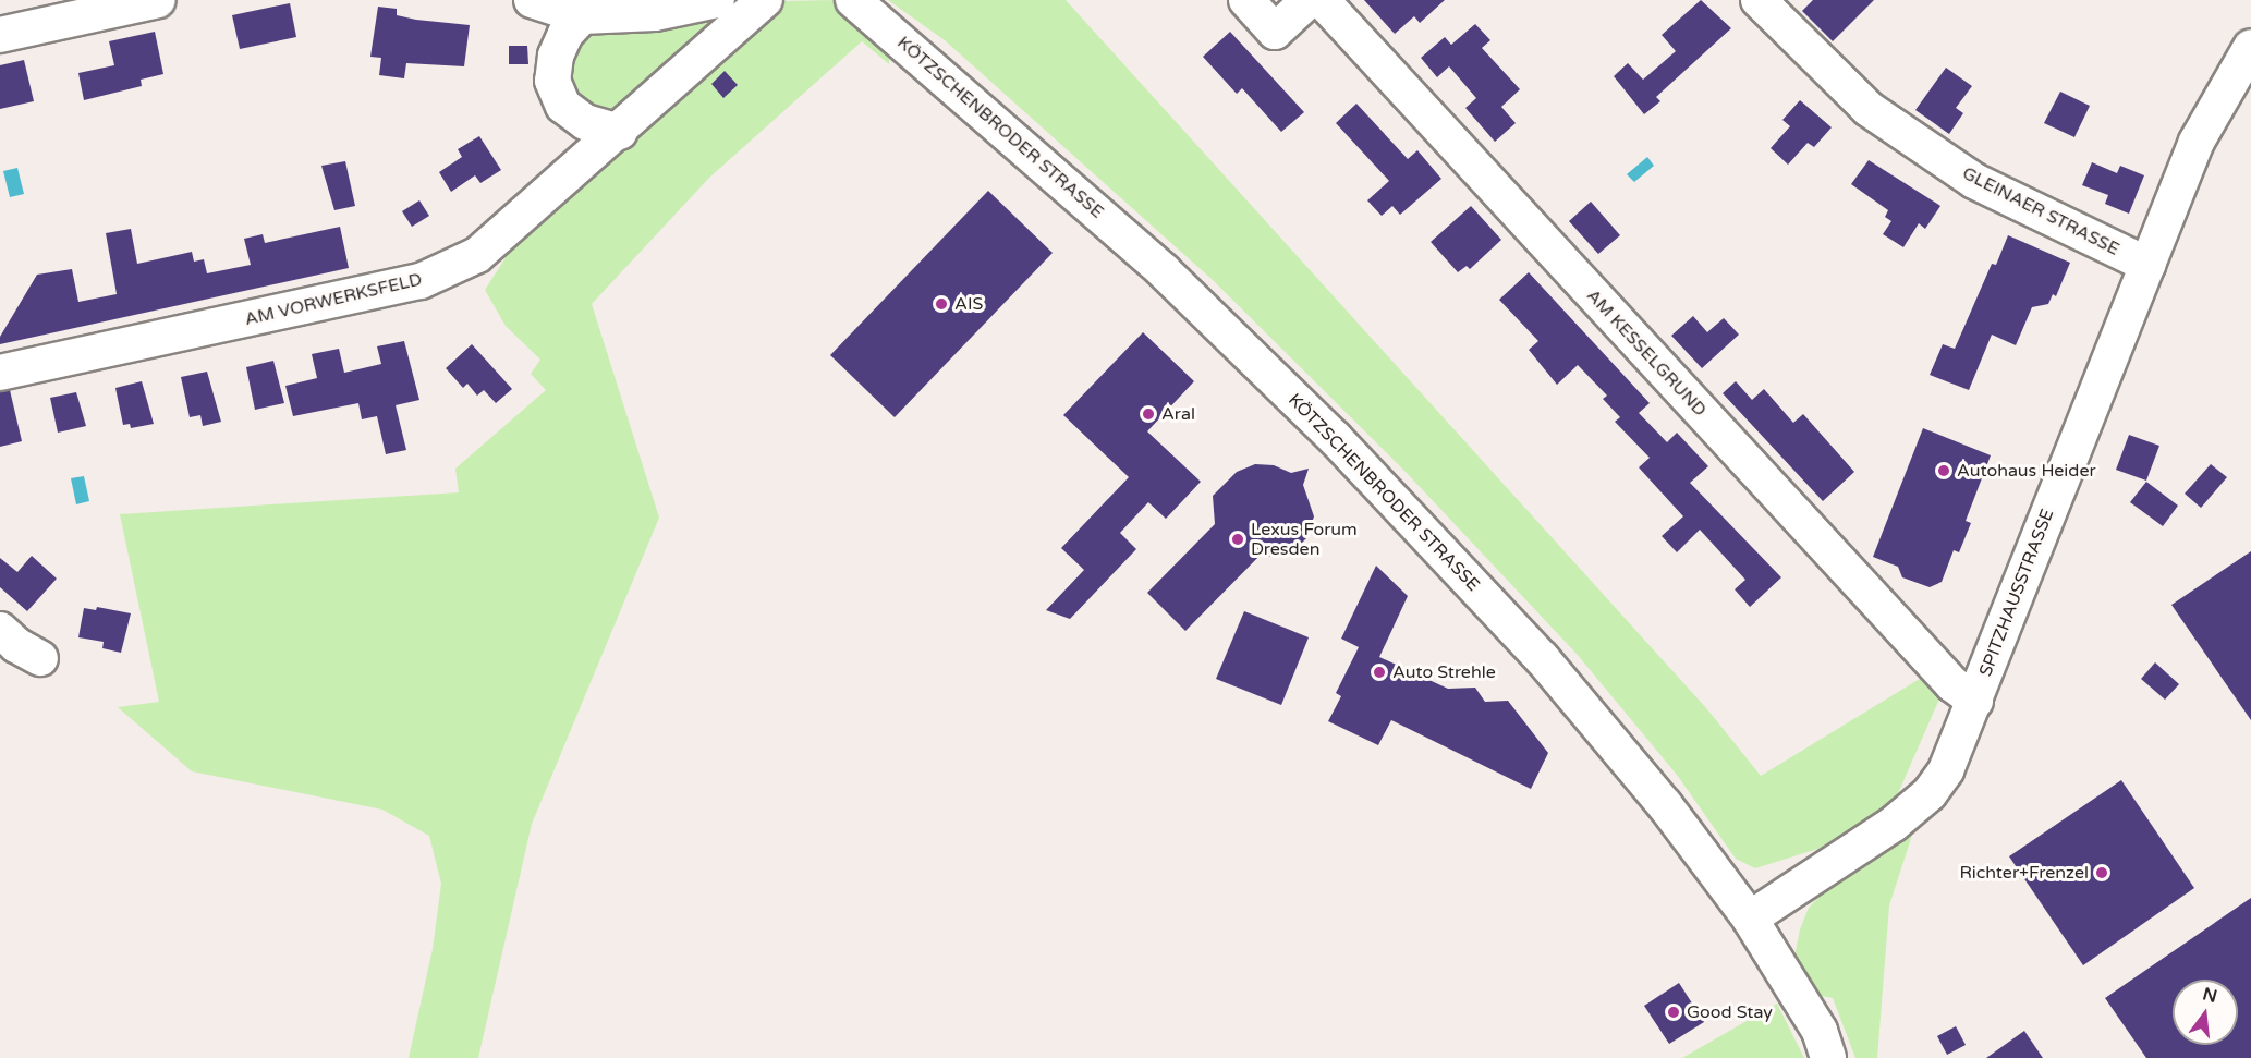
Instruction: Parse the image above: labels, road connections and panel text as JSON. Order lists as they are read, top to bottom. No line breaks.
{"streets":{"street":["KÖTZSCHENBRODER STRASSE","GLEINAER STRASSE","AM VORWERKSFELD","AM KESSELGRUND","SPITZHAUSSTRASSE"]},"crossings":[["KÖTZSCHENBRODER STRASSE","SPITZHAUSSTRASSE"],["GLEINAER STRASSE","SPITZHAUSSTRASSE"],["AM KESSELGRUND","SPITZHAUSSTRASSE"]],"places":["AIS","Aral","Autohaus Heider","Lexus Forum Dresden","Auto Strehle","Richter+Frenzel","Good Stay"],"north":"top"}
